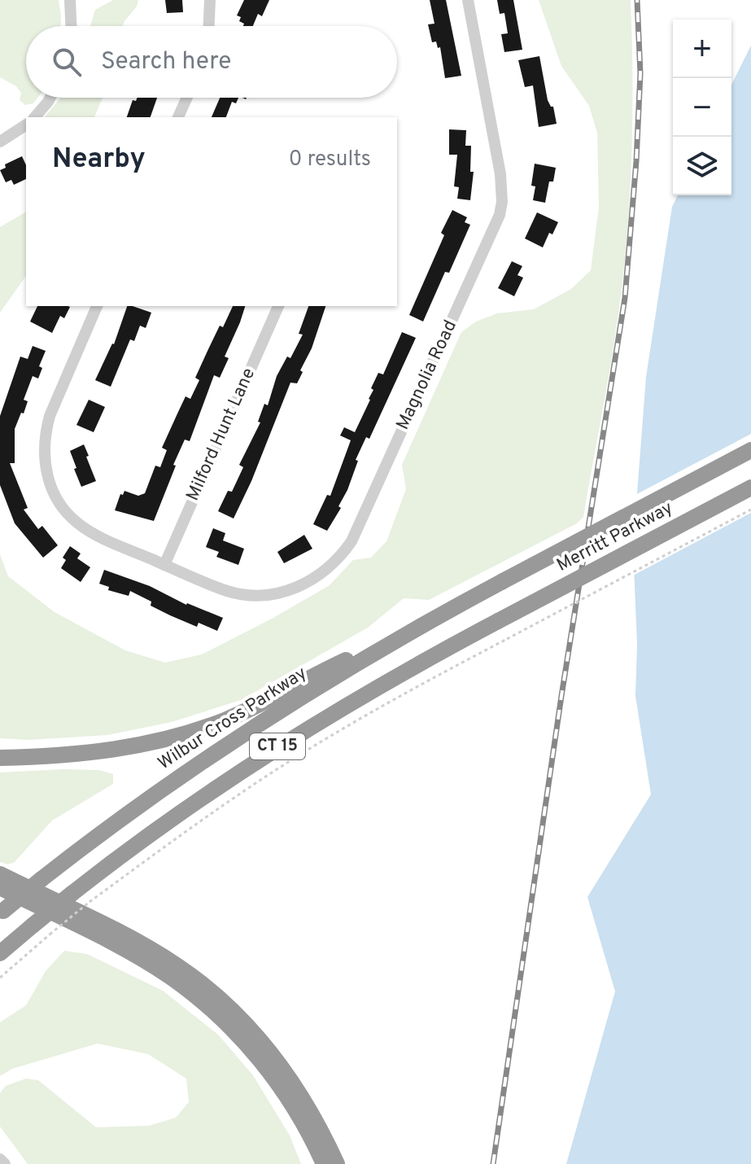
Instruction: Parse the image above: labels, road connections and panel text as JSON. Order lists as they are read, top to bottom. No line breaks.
{"streets":{"highway":["Merritt Parkway","Wilbur Cross Parkway","CT 15"],"street":["Magnolia Road","Milford Hunt Lane"]},"crossings":[["Magnolia Road","Milford Hunt Lane"],["Merritt Parkway","Wilbur Cross Parkway"]],"page":{"map_buttons":["+","−"],"search":"Search here","heading":["Nearby","0 results"]}}
